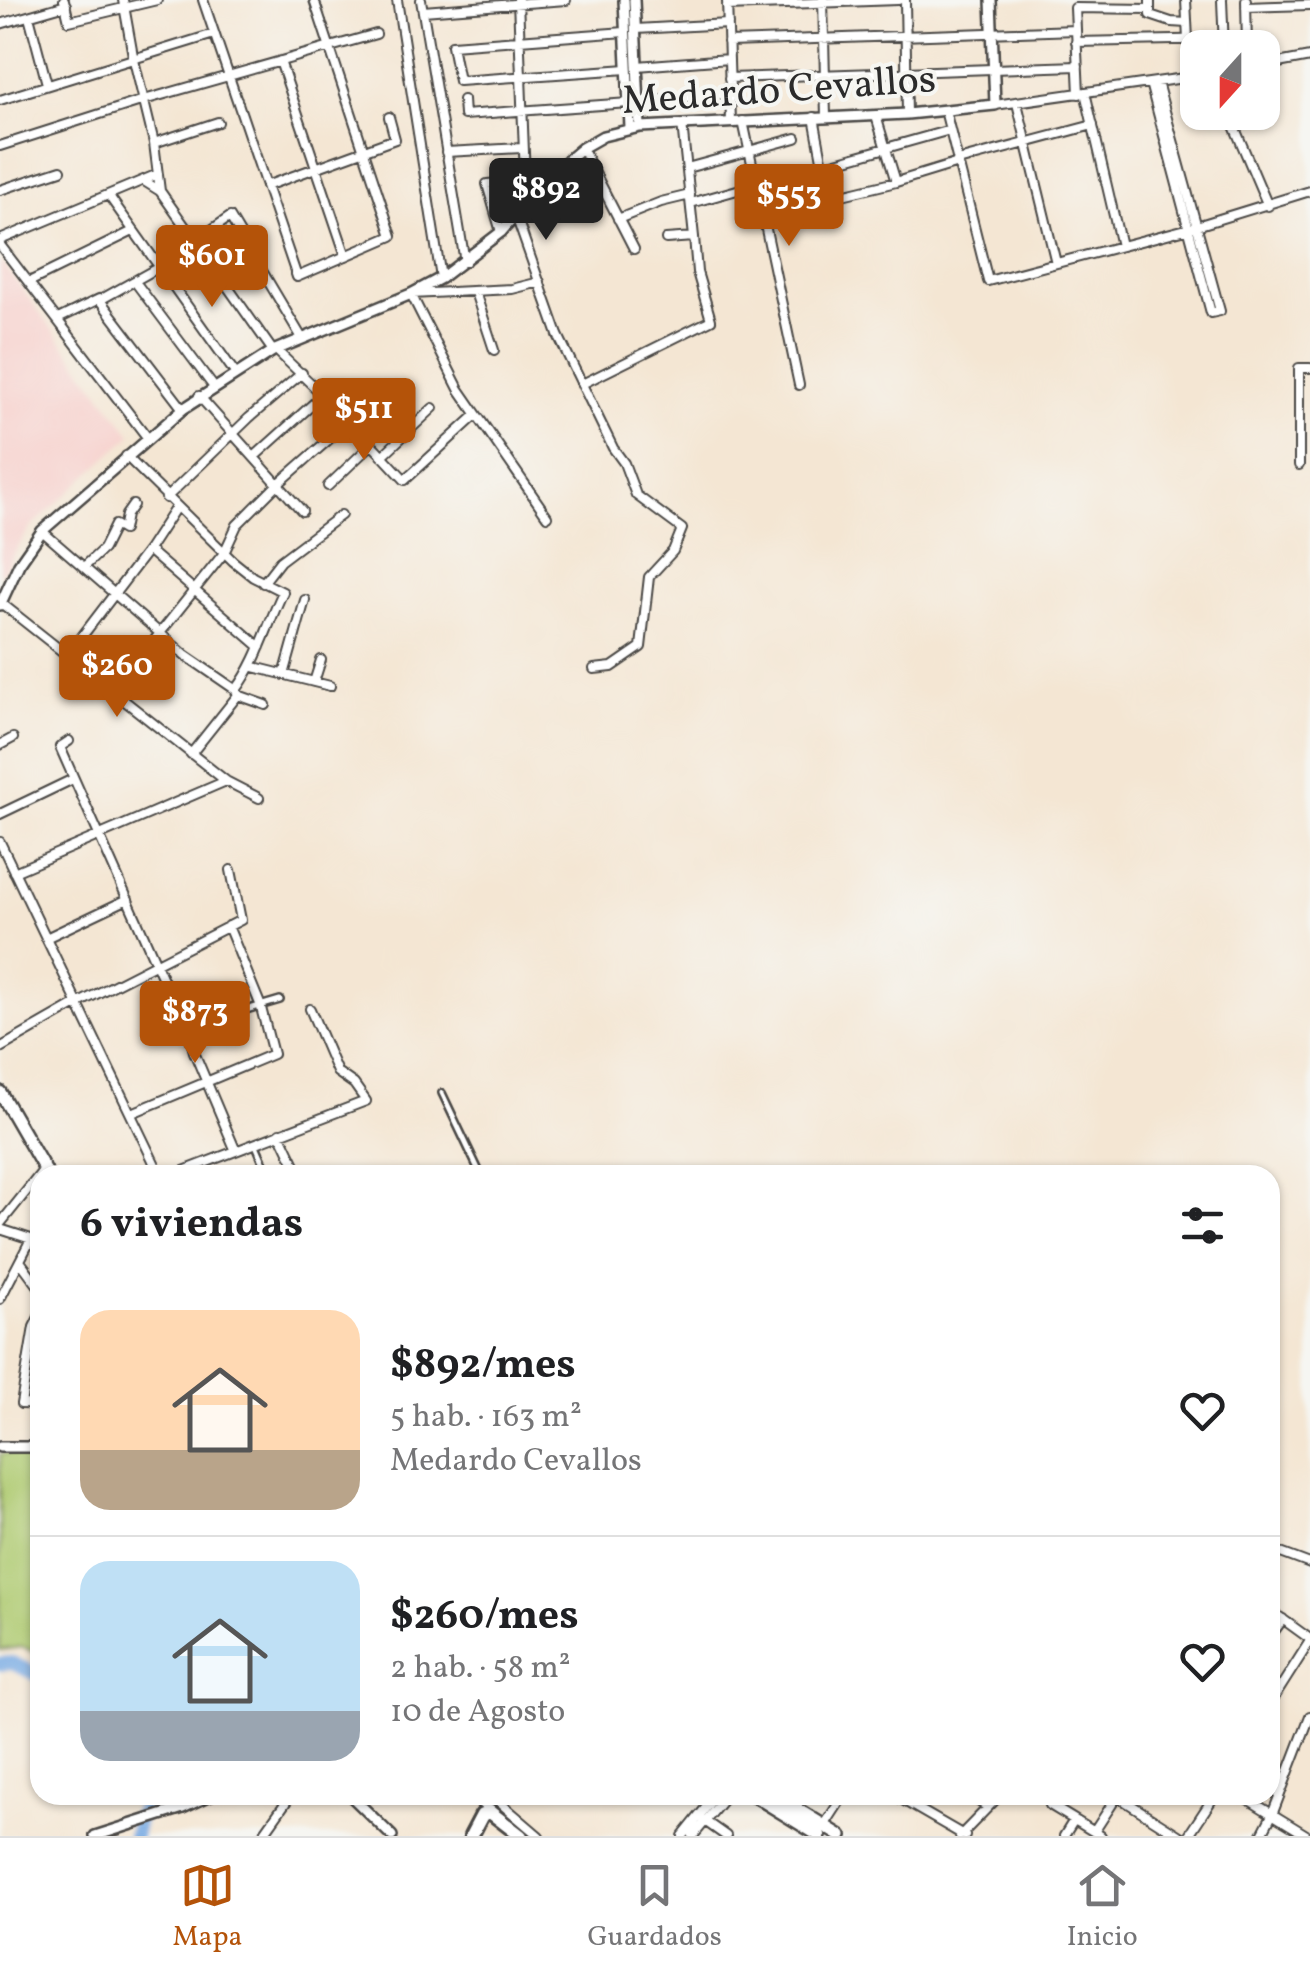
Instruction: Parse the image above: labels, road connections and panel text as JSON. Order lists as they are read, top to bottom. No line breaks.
{"streets":{"street":["Medardo Cevallos"]},"north":"bottom","page":{"price":["$892","$553","$601","$511","$260","$873"],"heading":"6 viviendas","list":[{"name":"$892/mes","note":"5 hab. · 163 m² · Medardo Cevallos"},{"name":"$260/mes","note":"2 hab. · 58 m² · 10 de Agosto"}],"tabs":["Mapa","Guardados","Inicio"]}}
